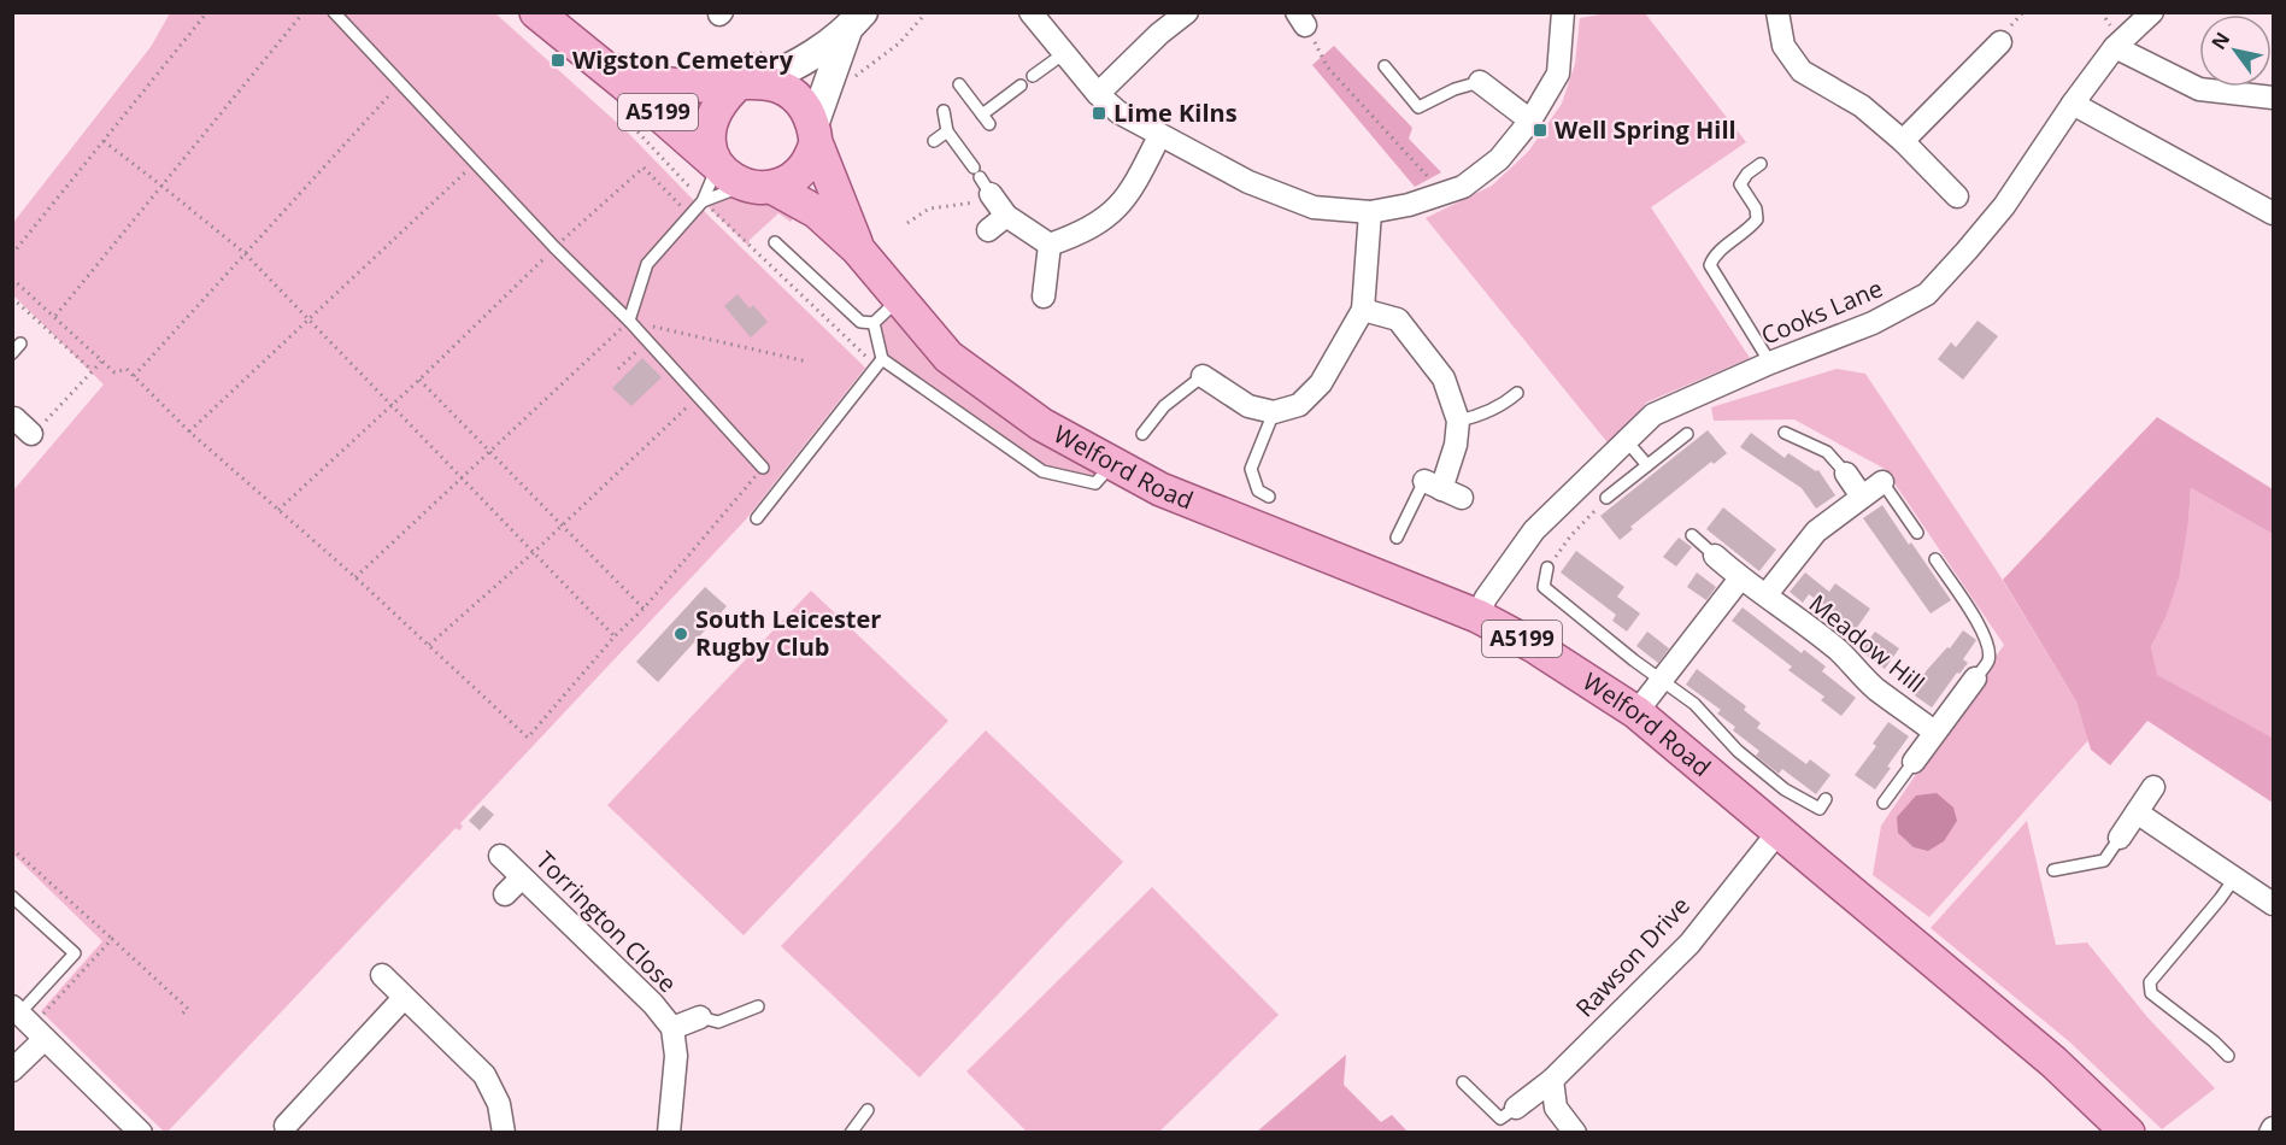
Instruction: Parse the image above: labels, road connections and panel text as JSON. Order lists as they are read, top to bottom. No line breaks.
{"streets":{"main road":["A5199","Welford Road"],"street":["Cooks Lane","Meadow Hill","Torrington Close","Rawson Drive"]},"crossings":[["A5199","Welford Road"],["Cooks Lane","Welford Road"],["Welford Road","Rawson Drive"]],"places":{"transit":["Wigston Cemetery","Lime Kilns","Well Spring Hill"],"other":["South Leicester Rugby Club"]},"north":"top left"}
